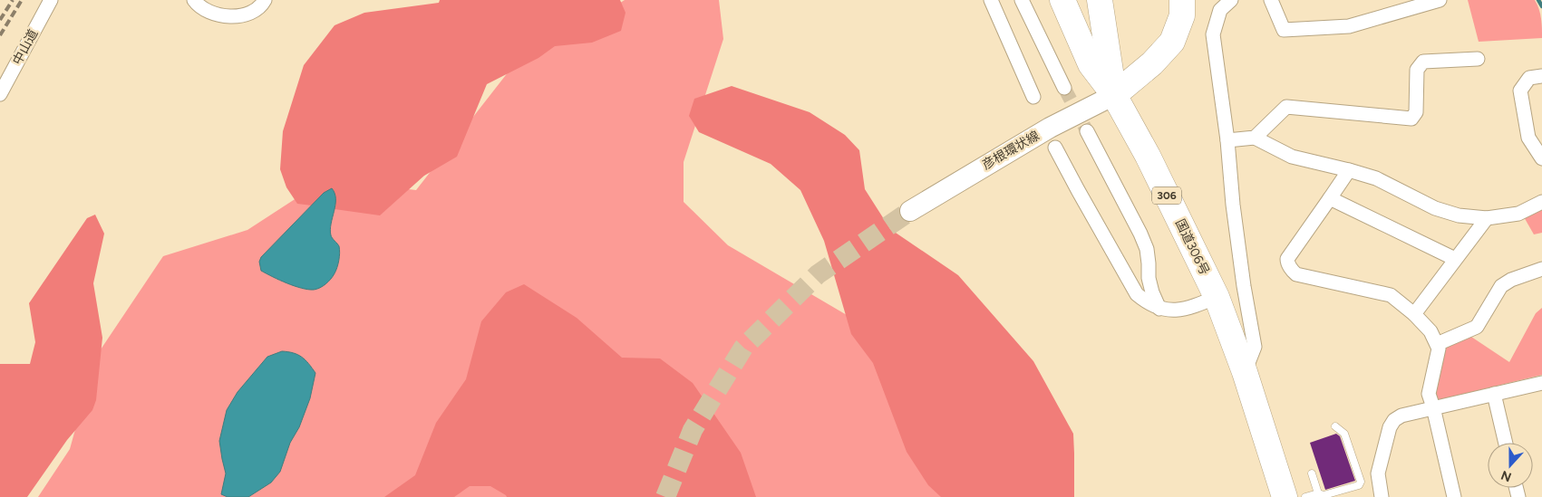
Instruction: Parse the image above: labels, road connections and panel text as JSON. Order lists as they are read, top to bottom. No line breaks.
{"streets":{"highway":["306","国道306号"],"main road":["彦根環状線"],"street":["中山道"]},"crossings":[["彦根環状線","国道306号"]],"north":"bottom"}
